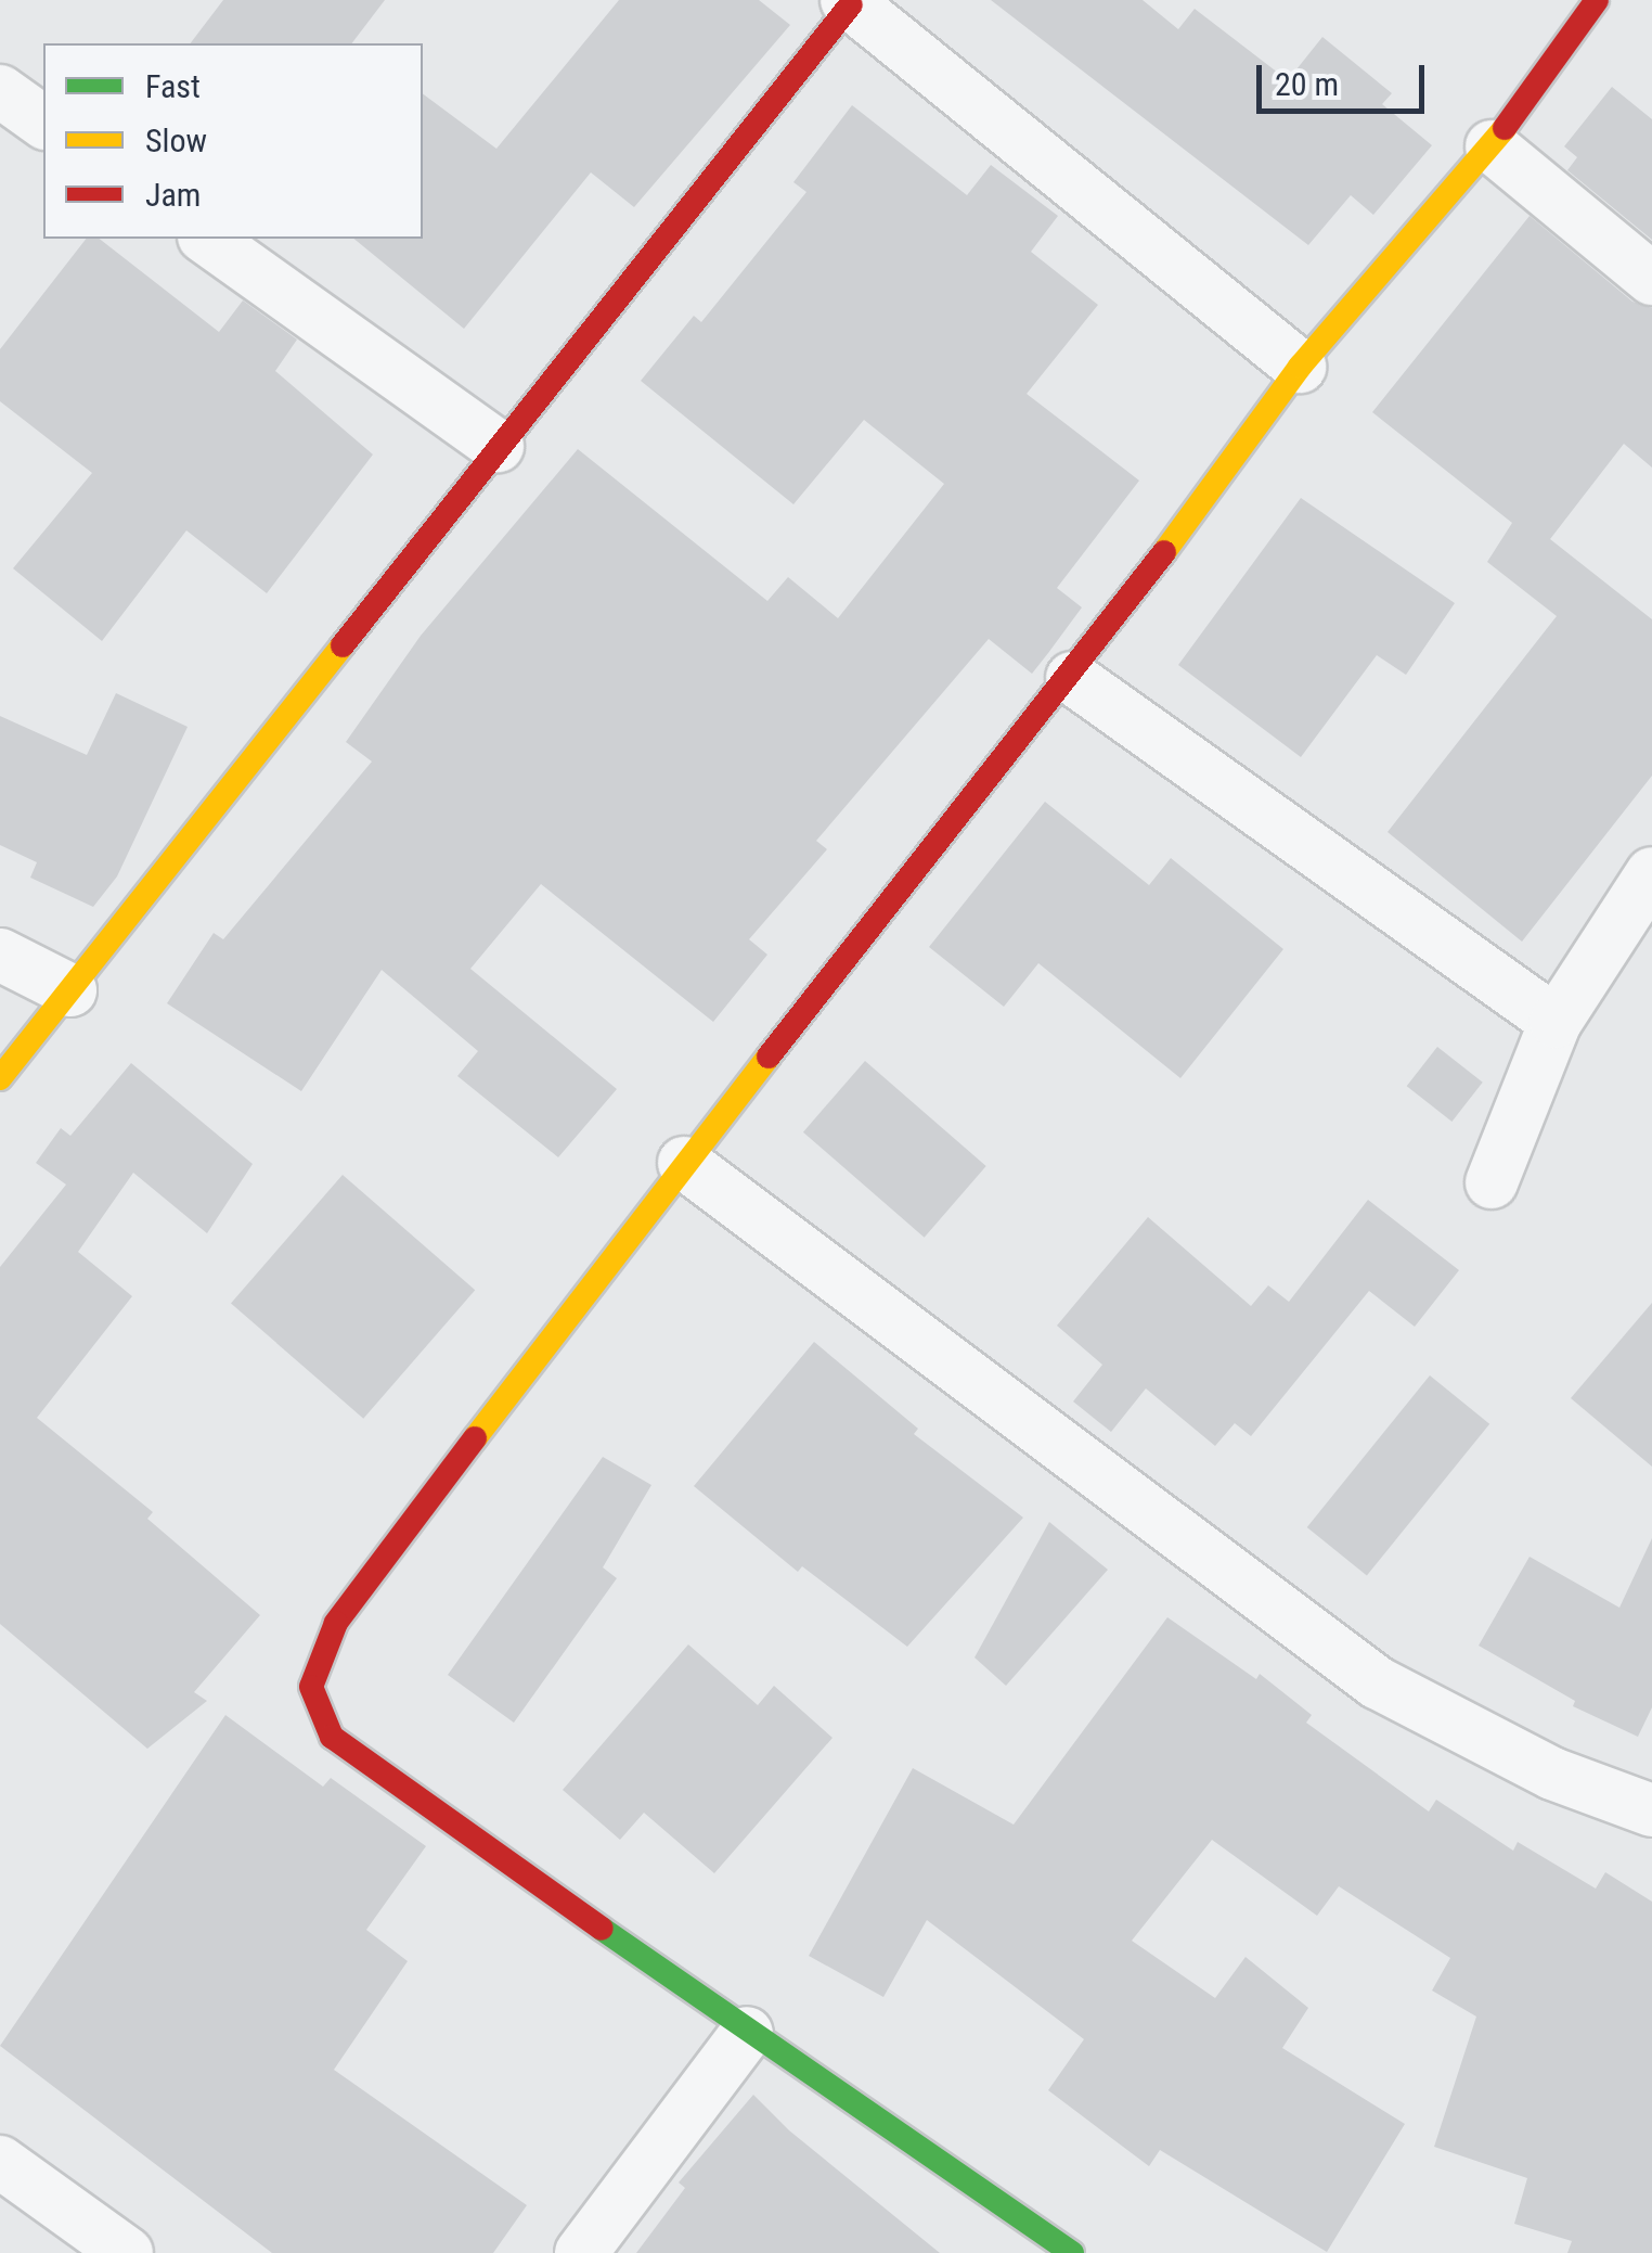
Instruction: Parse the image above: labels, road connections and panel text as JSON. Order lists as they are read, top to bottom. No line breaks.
{"legend":["Fast","Slow","Jam"],"scale_bar":"20 m"}
